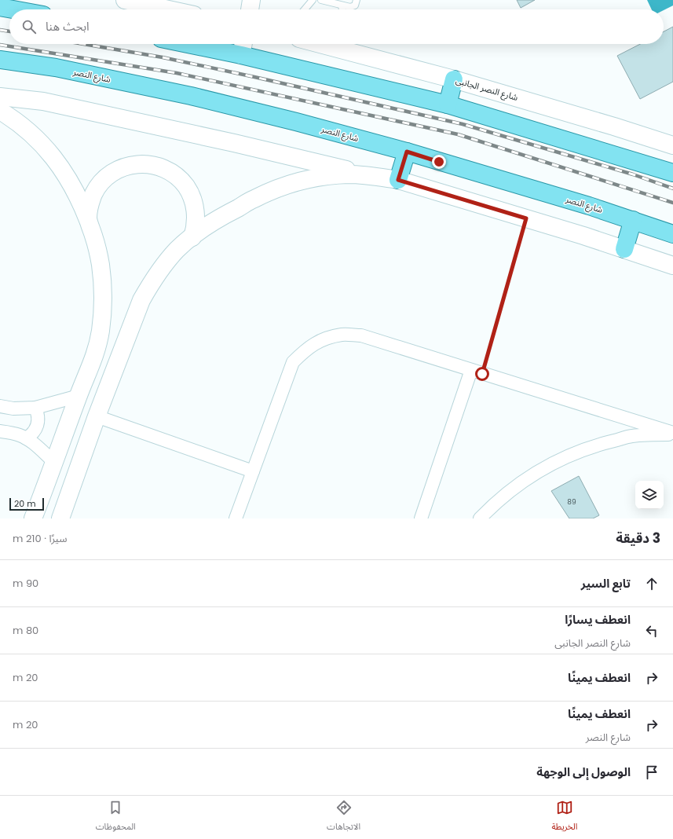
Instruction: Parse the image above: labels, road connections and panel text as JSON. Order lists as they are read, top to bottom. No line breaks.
{"streets":{"main road":["شارع النصر"],"street":["شارع النصر الجانبى"]},"house_numbers":["89"],"scale_bar":"20 m","page":{"search":"ابحث هنا","scale":"20 m","heading":["3 دقيقة","سيرًا · 210 m"],"list":[["تابع السير","90 m"],["انعطف يسارًا","شارع النصر الجانبى","80 m"],["انعطف يمينًا","20 m"],["انعطف يمينًا","شارع النصر","20 m"],"الوصول إلى الوجهة"],"nav":["الخريطة","الاتجاهات","المحفوظات"]}}
